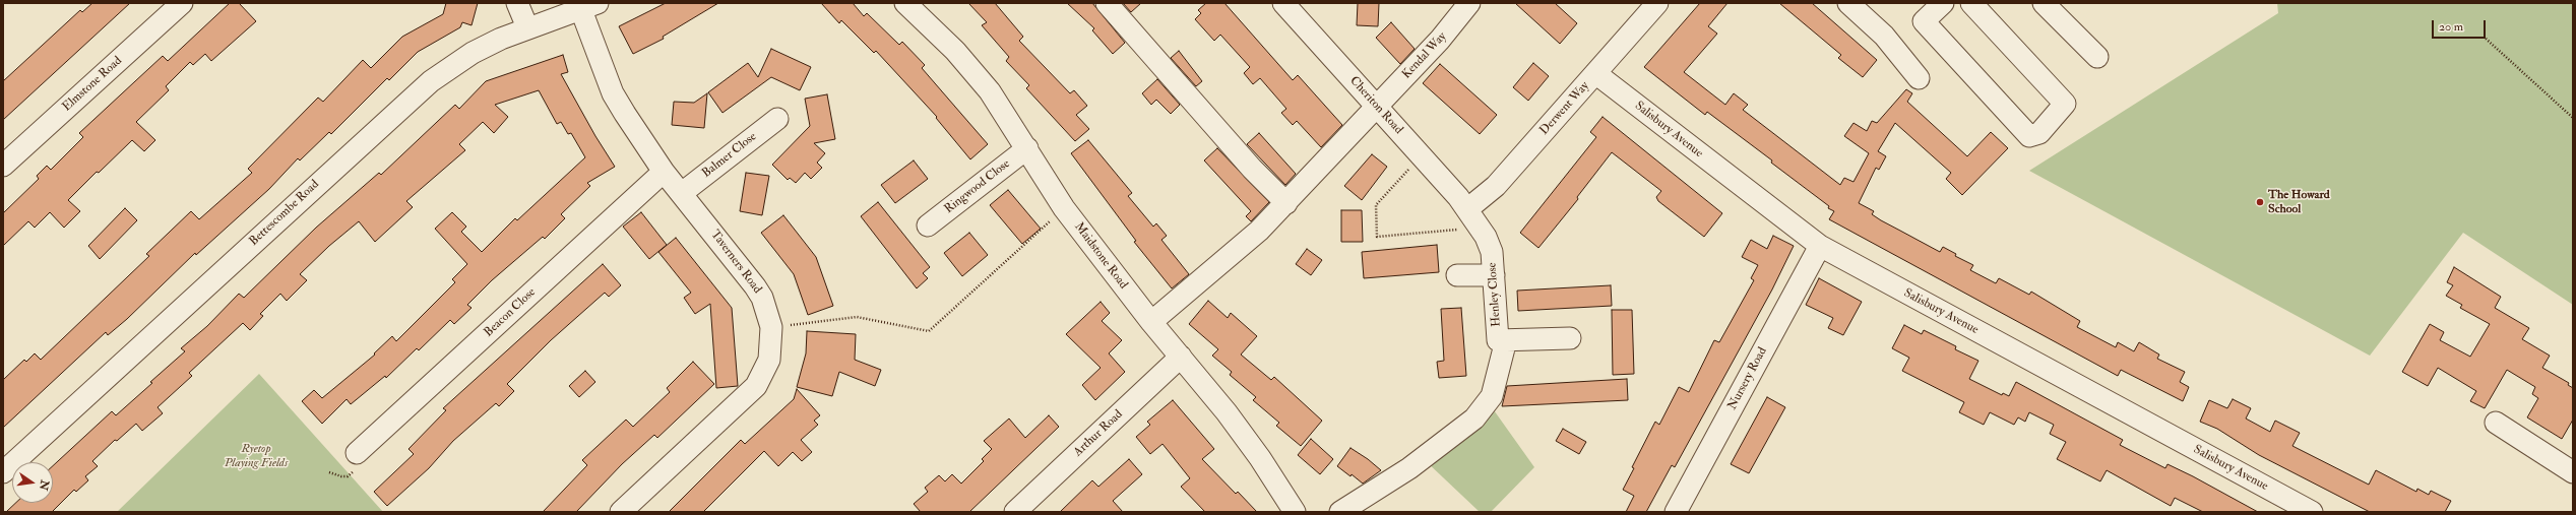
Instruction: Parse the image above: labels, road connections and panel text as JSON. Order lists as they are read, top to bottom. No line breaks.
{"streets":{"street":["Kendal Way","Elmstone Road","Cheriton Road","Derwent Way","Salisbury Avenue","Balmer Close","Ringwood Close","Bettescombe Road","Maidstone Road","Taverners Road","Henley Close","Beacon Close","Nursery Road","Arthur Road"]},"crossings":[["Kendal Way","Cheriton Road"],["Kendal Way","Maidstone Road"],["Cheriton Road","Derwent Way"],["Cheriton Road","Henley Close"],["Derwent Way","Salisbury Avenue"],["Derwent Way","Henley Close"],["Salisbury Avenue","Nursery Road"],["Balmer Close","Taverners Road"],["Ringwood Close","Maidstone Road"],["Bettescombe Road","Taverners Road"],["Maidstone Road","Arthur Road"],["Taverners Road","Beacon Close"]],"parks":["Ryetop Playing Fields"],"places":["The Howard School"],"scale_bar":"20 m","north":"right"}
